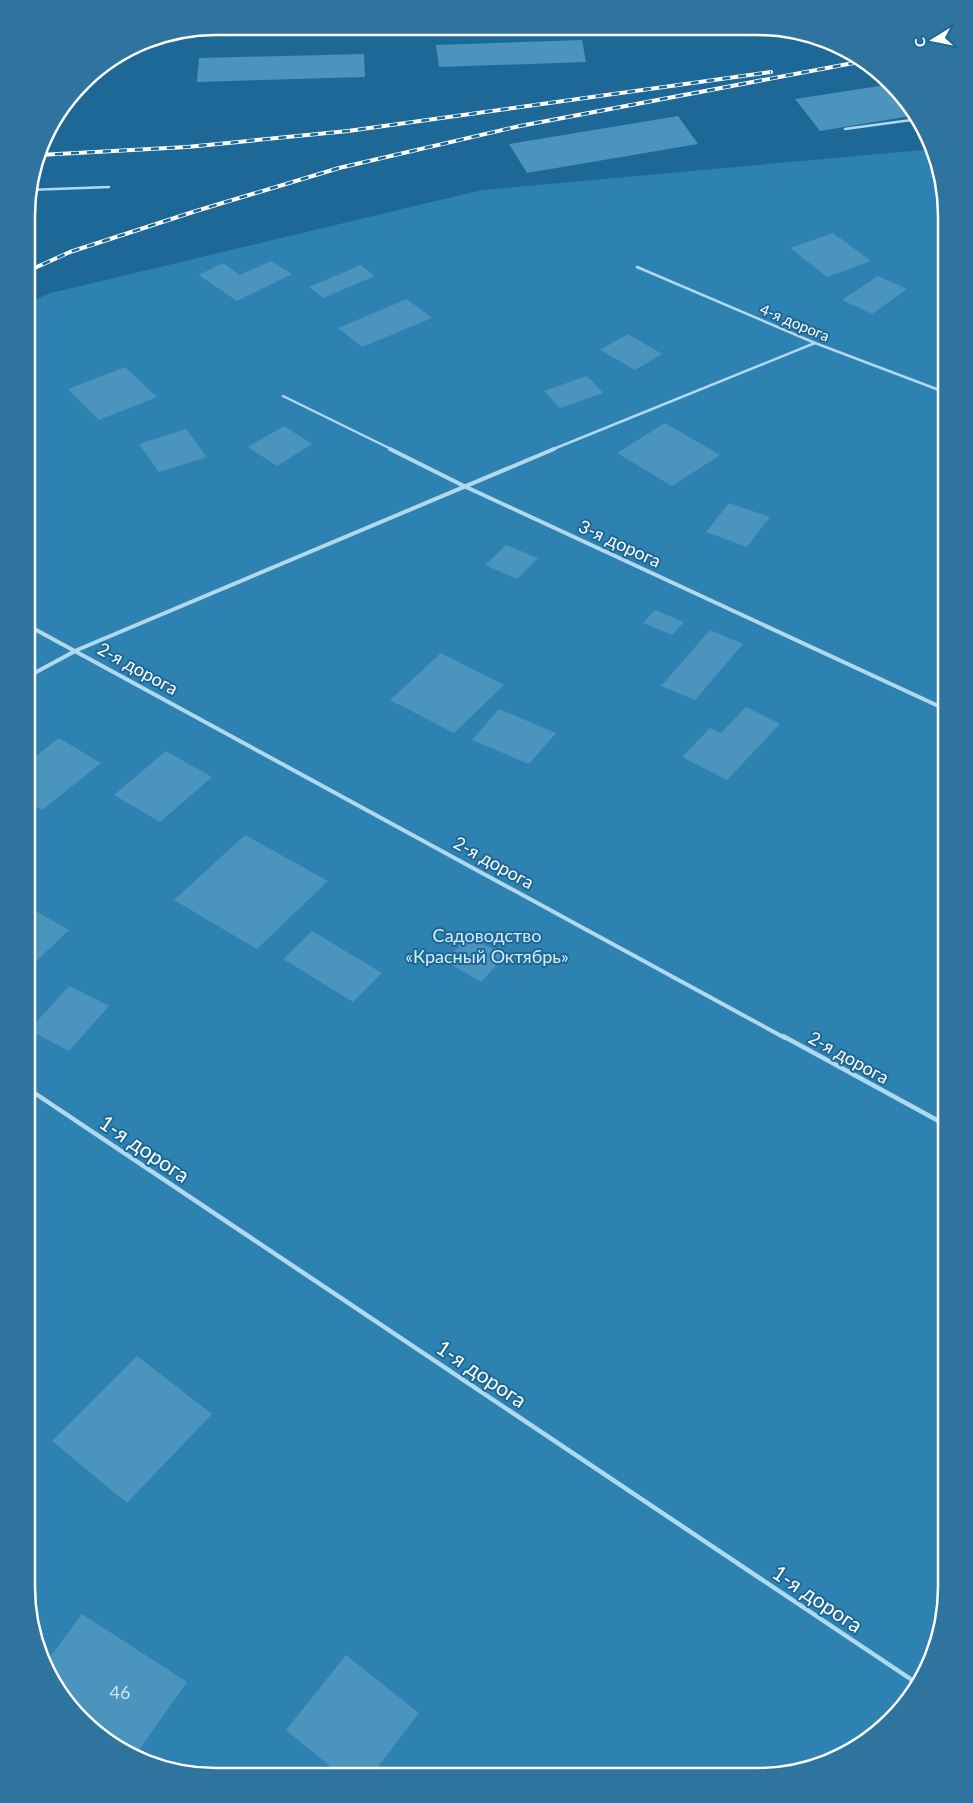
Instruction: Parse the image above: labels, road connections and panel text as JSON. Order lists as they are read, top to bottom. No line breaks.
{"streets":{"lane":["4-я дорога","3-я дорога","2-я дорога","1-я дорога"]},"parks":["Садоводство «Красный Октябрь»"],"house_numbers":["46"],"north":"left"}
